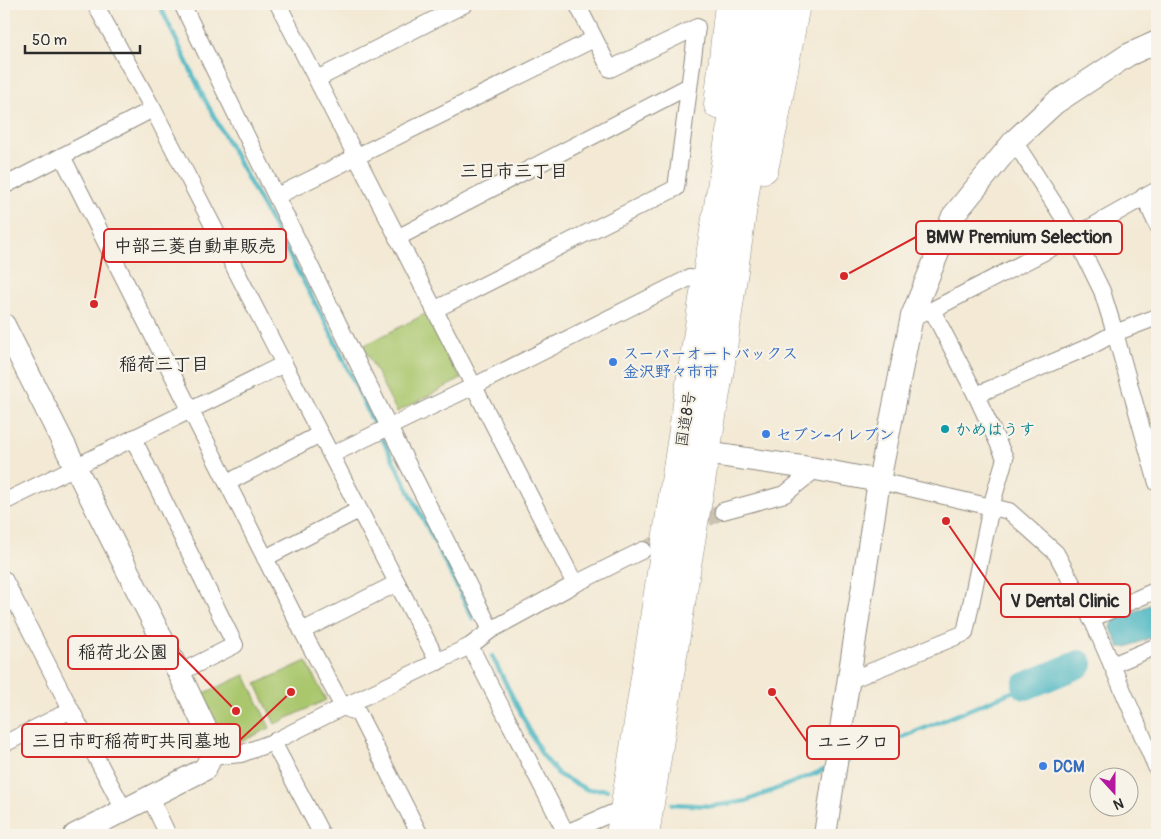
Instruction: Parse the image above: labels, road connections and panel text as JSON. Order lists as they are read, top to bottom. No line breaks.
{"streets":{"highway":["国道8号"]},"districts":["三日市三丁目","稲荷三丁目"],"places":["BMW Premium Selection","中部三菱自動車販売","スーパーオートバックス 金沢野々市市","かめはうす","セブン-イレブン","V Dental Clinic","三日市町稲荷町共同墓地","ユニクロ","稲荷北公園","DCM"],"scale_bar":"50 m","north":"bottom"}
